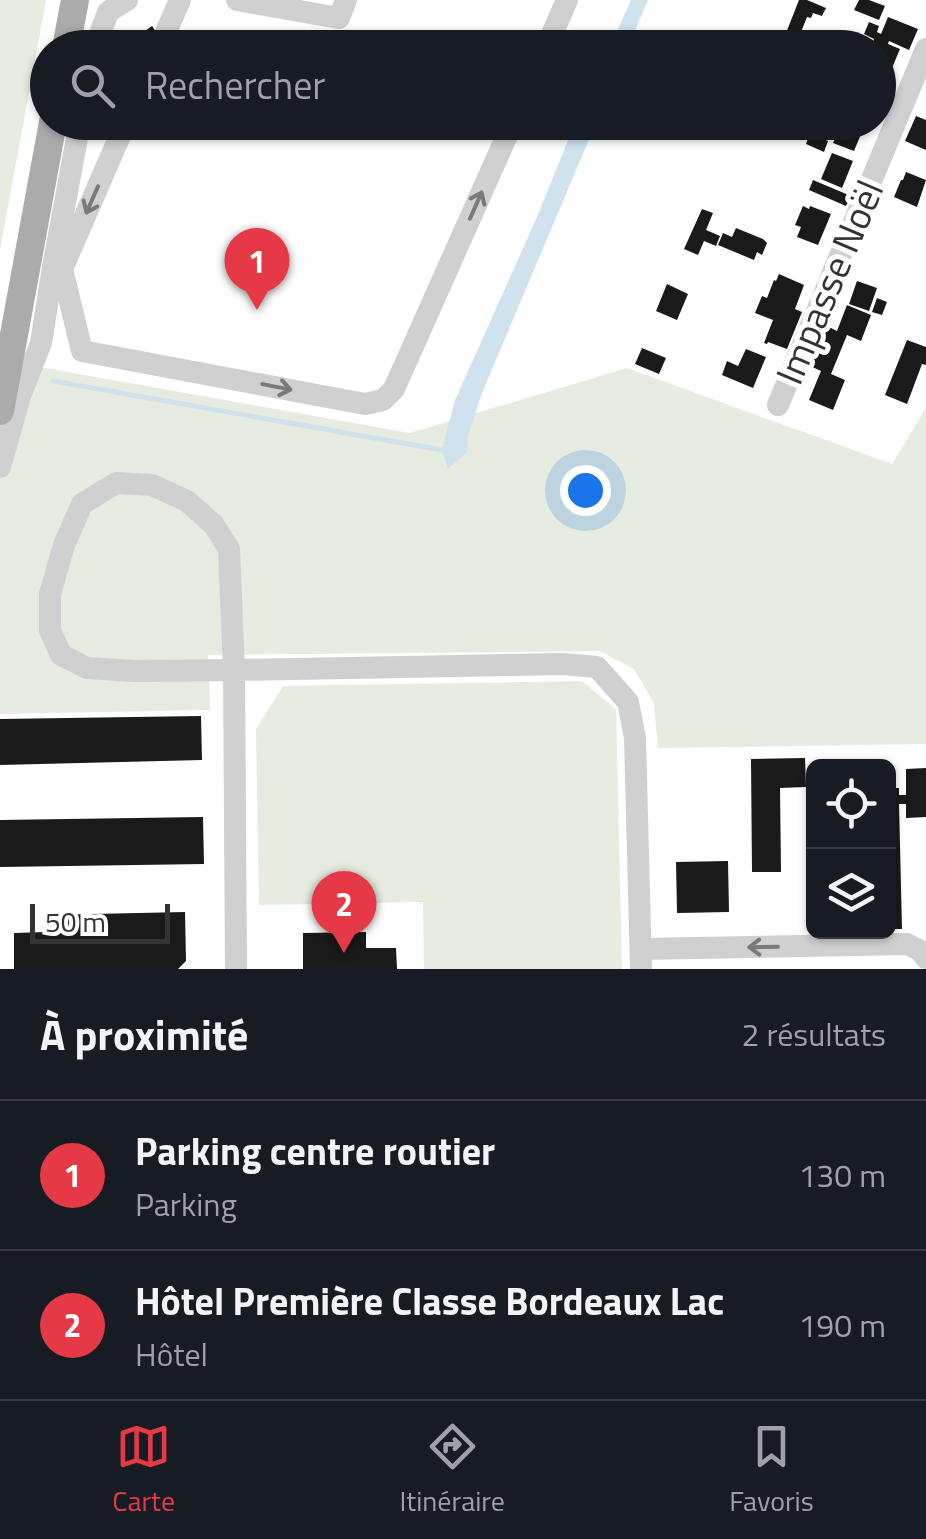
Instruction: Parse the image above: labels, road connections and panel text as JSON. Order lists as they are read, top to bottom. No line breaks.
{"streets":{"street":["Impasse Noël"]},"scale_bar":"50 m","page":{"search":"Rechercher","pins":["1","2"],"scale":"50 m","heading":["À proximité","2 résultats"],"list":[{"mark":"1","name":"Parking centre routier","note":"Parking","value":"130 m"},{"mark":"2","name":"Hôtel Première Classe Bordeaux Lac","note":"Hôtel","value":"190 m"}],"nav":["Carte","Itinéraire","Favoris"]}}
